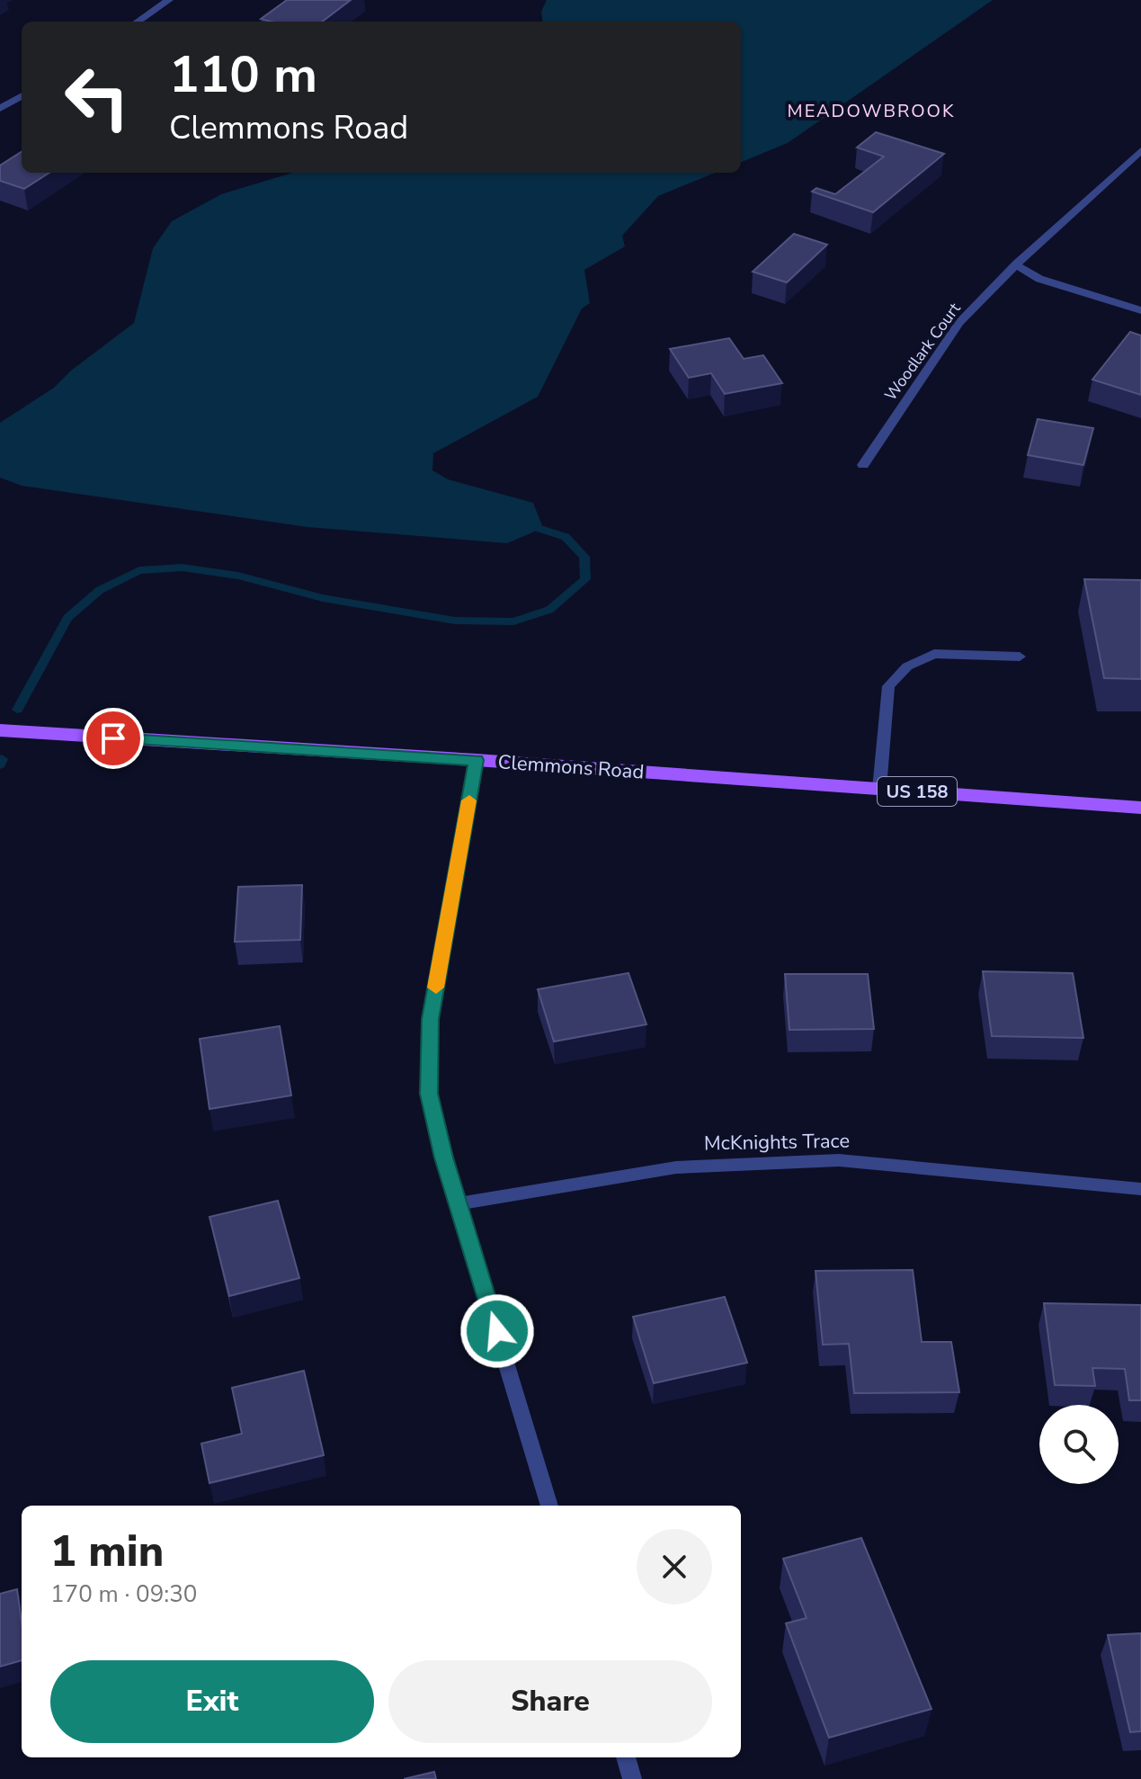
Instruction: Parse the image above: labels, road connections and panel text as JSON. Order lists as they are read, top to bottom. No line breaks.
{"streets":{"main road":["Clemmons Road","US 158"],"street":["Woodlark Court","McKnights Trace"]},"districts":["MEADOWBROOK"],"page":{"turn":["110 m","Clemmons Road"],"heading":["1 min","170 m · 09:30"],"buttons":["Exit","Share"]}}
